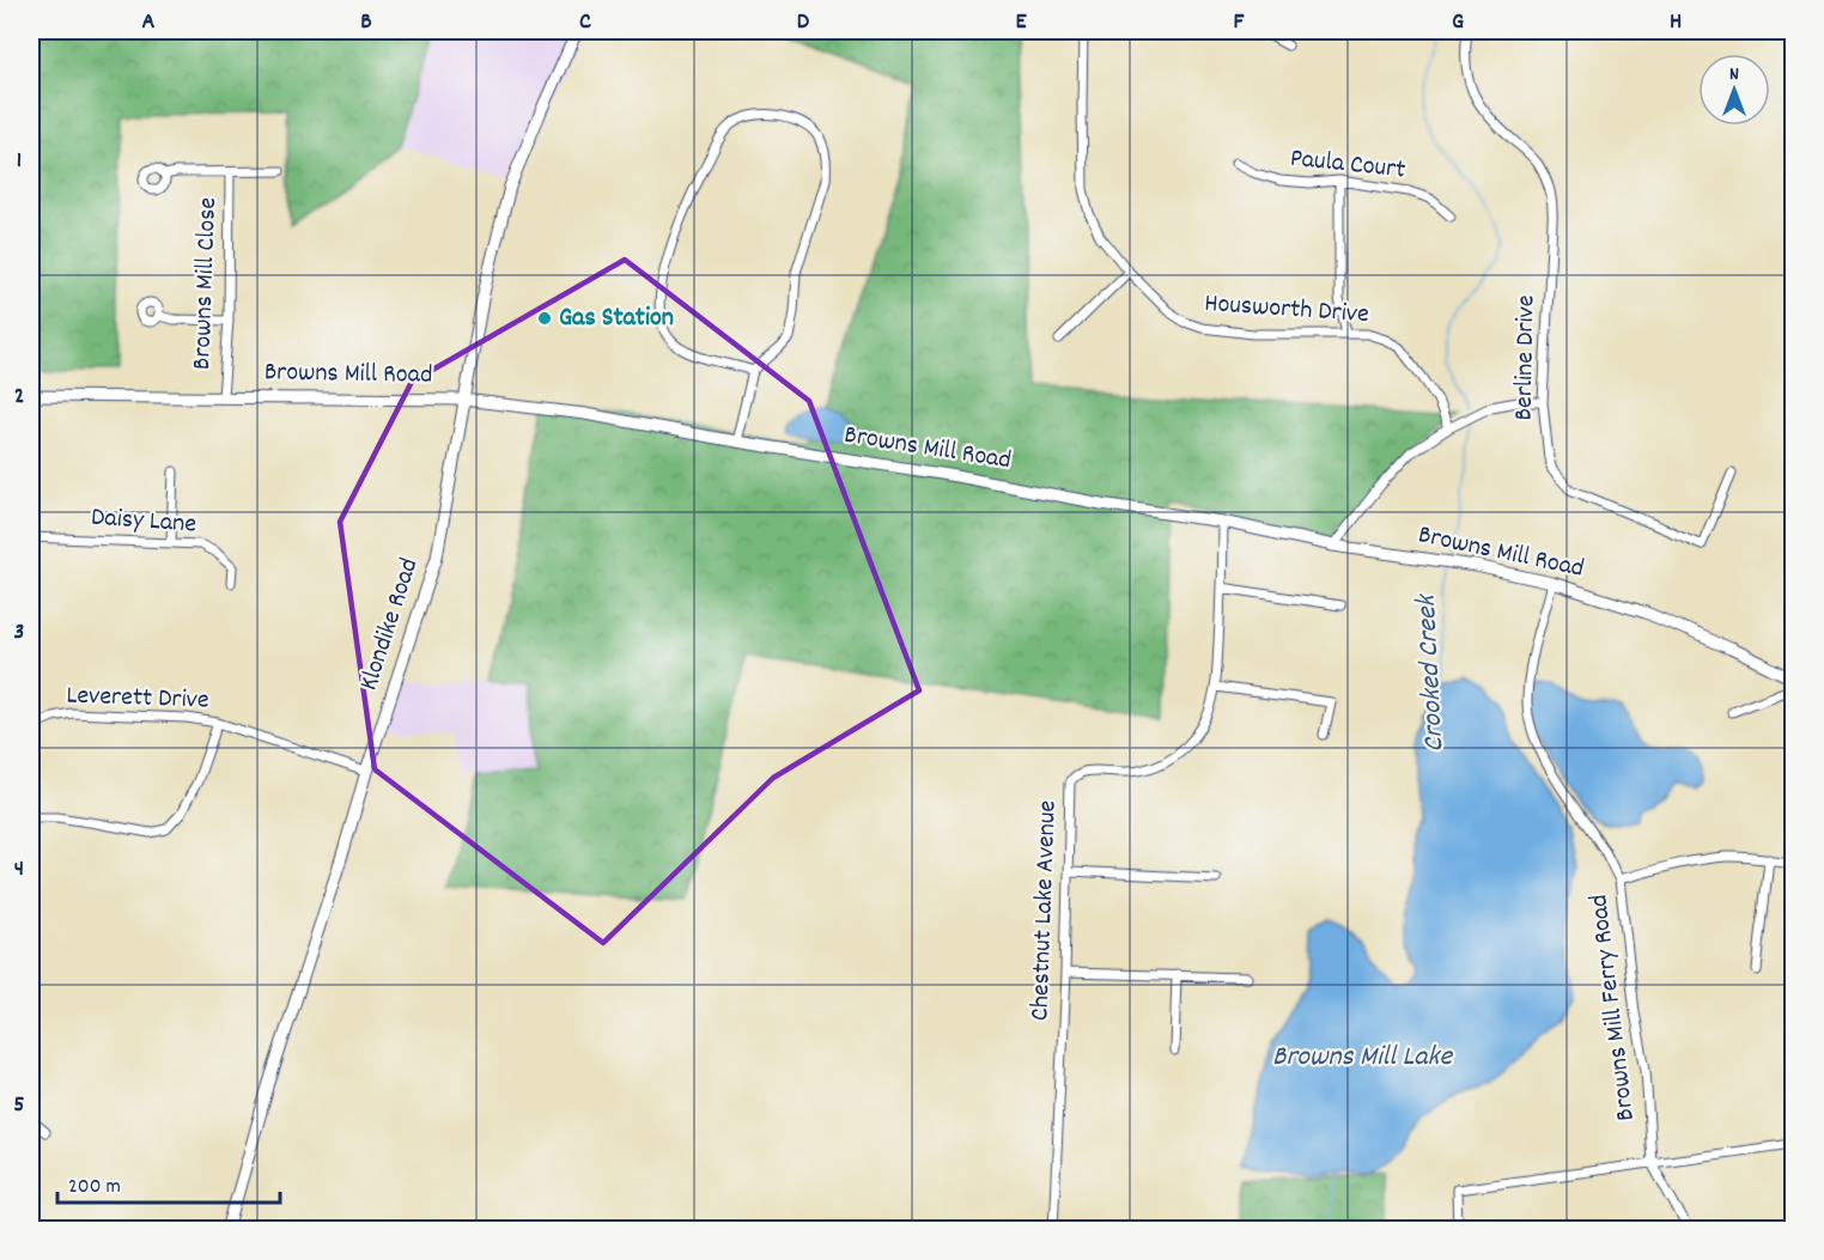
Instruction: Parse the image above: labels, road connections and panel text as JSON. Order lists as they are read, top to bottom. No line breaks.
{"streets":{"main road":["Browns Mill Road","Klondike Road"],"street":["Paula Court","Browns Mill Close","Housworth Drive","Berline Drive","Daisy Lane","Leverett Drive","Chestnut Lake Avenue","Browns Mill Ferry Road"]},"crossings":[["Browns Mill Close","Browns Mill Road"],["Browns Mill Road","Klondike Road"],["Browns Mill Road","Chestnut Lake Avenue"],["Browns Mill Road","Browns Mill Ferry Road"],["Klondike Road","Leverett Drive"]],"water":["Crooked Creek","Browns Mill Lake"],"places":["Gas Station"],"scale_bar":"200 m","north":"top","grid":{"columns":["A","B","C","D","E","F","G","H"],"rows":["1","2","3","4","5"]}}
